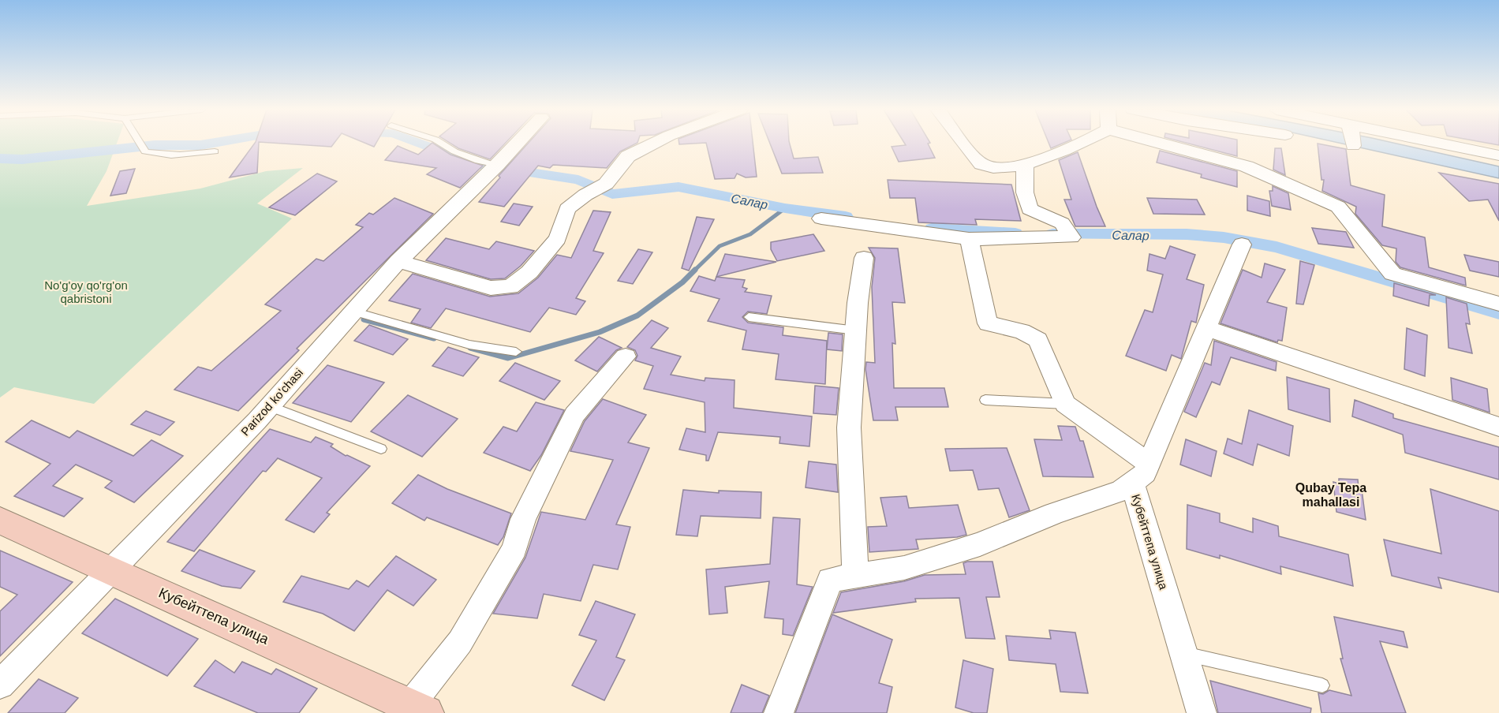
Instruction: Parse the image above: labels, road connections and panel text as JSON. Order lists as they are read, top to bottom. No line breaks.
{"streets":{"street":["Parizod ko'chasi","Кубейттепа улица"]},"crossings":[["Parizod ko'chasi","Кубейттепа улица"]],"districts":["Qubay Tepa mahallasi"],"water":["Салар"],"parks":["No'g'oy qo'rg'on qabristoni"]}
